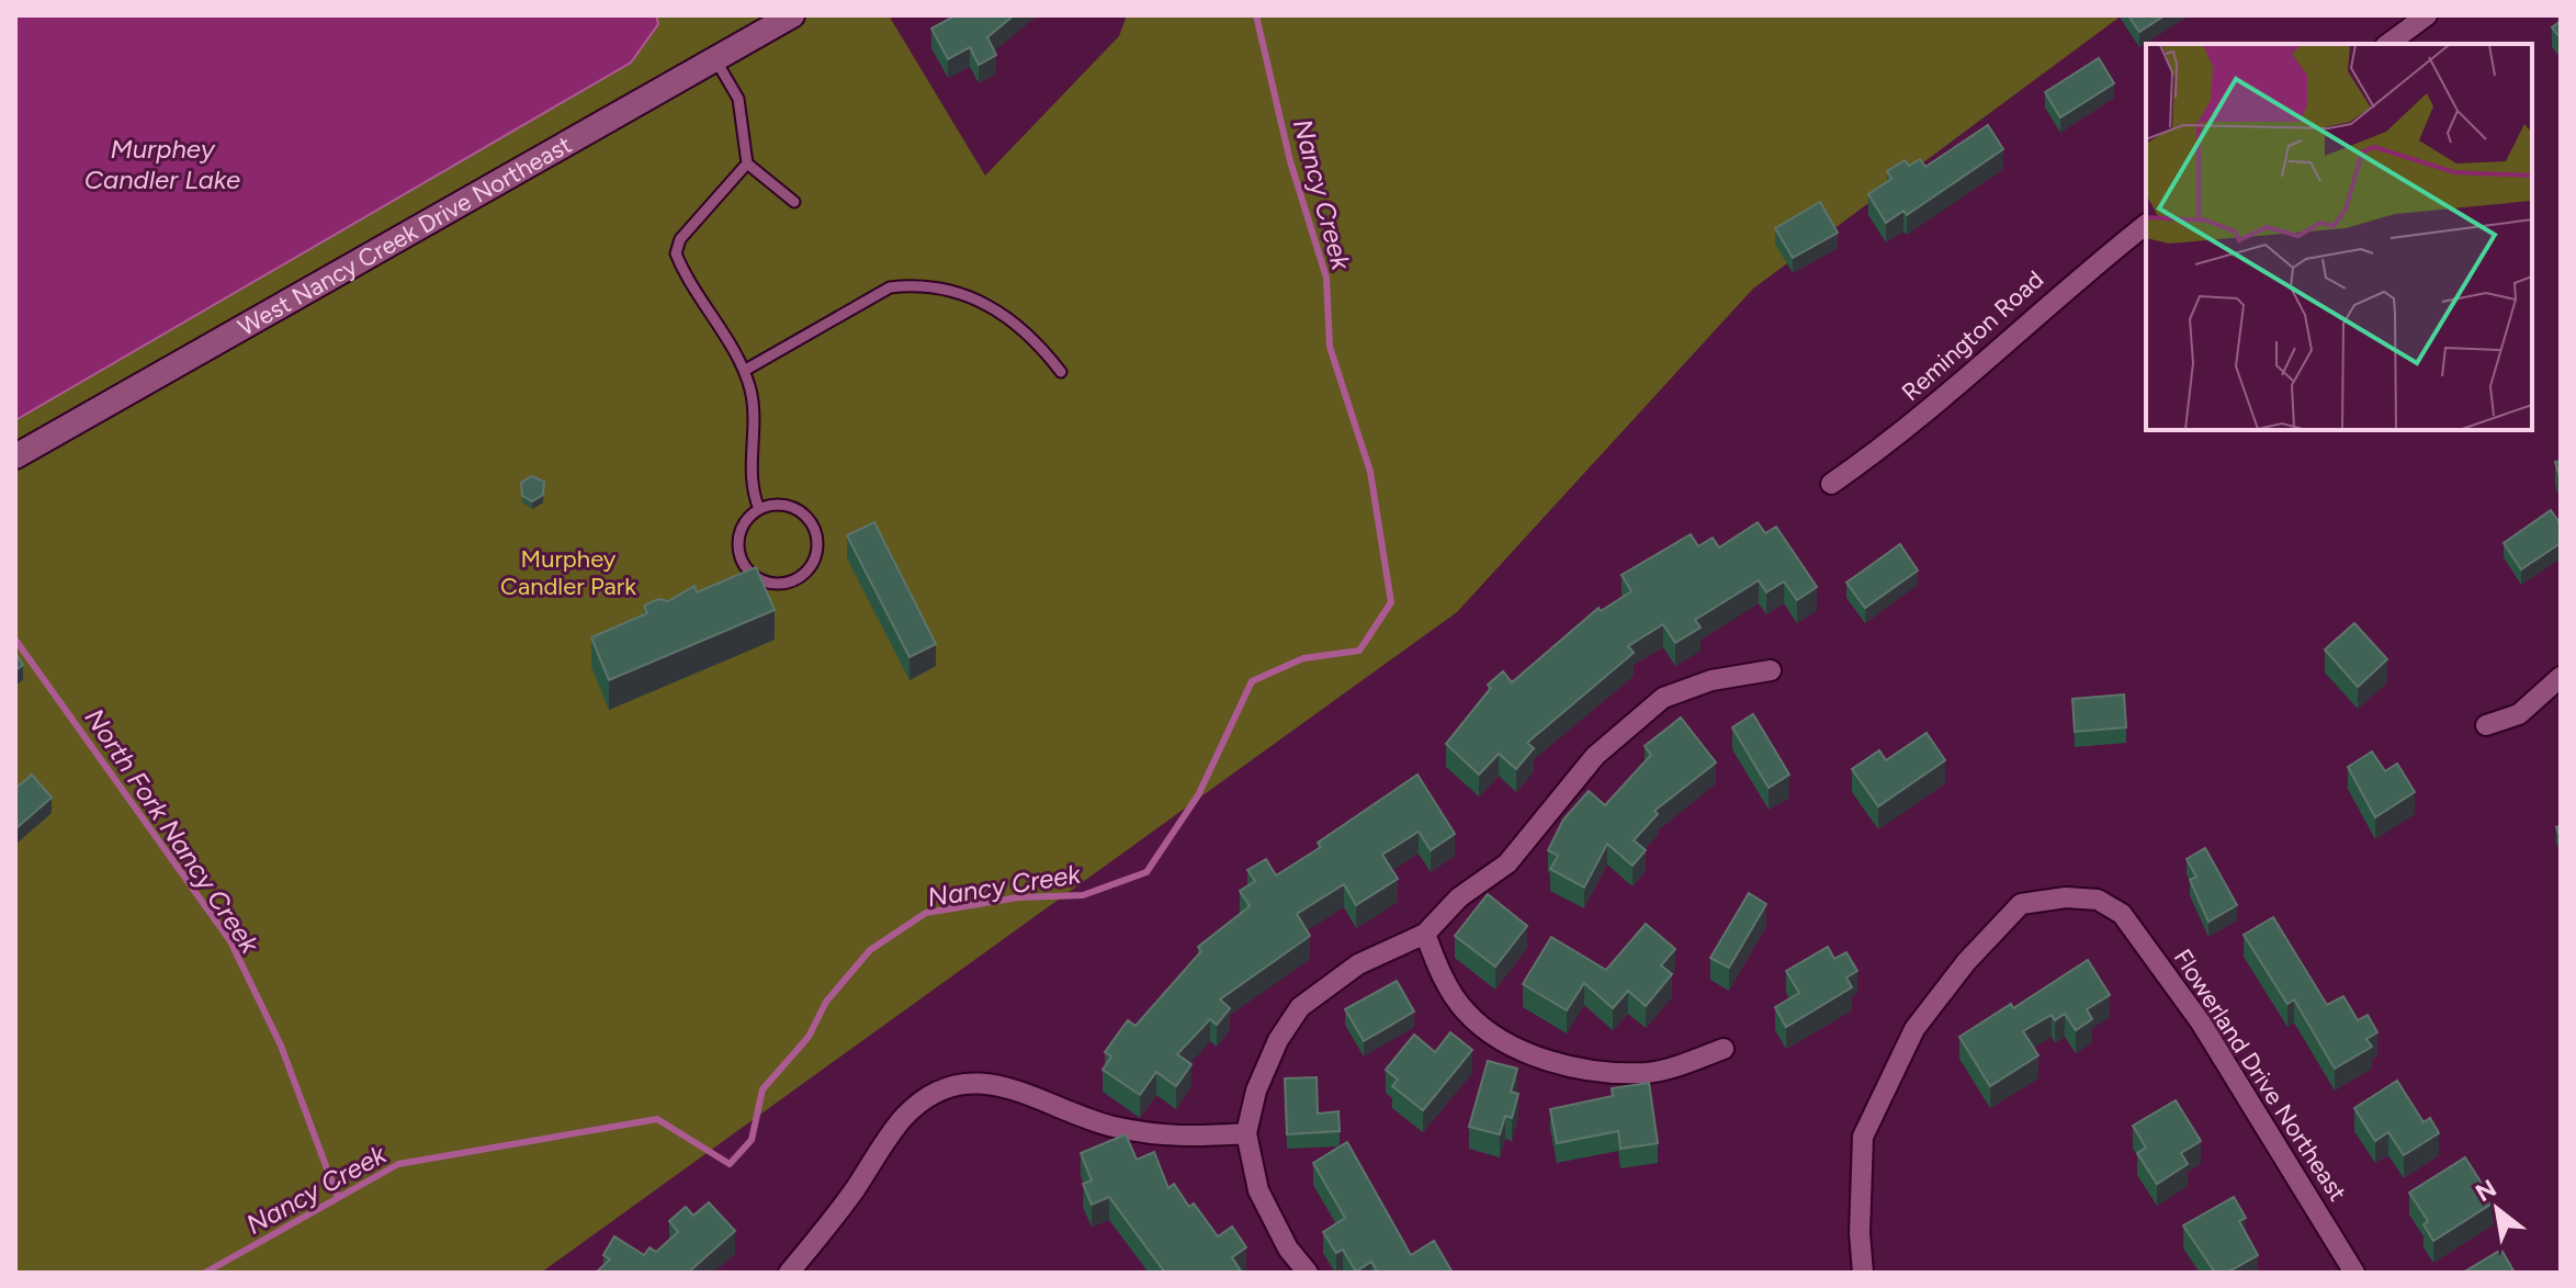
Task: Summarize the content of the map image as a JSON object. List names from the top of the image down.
{
  "streets": {
    "street": ["West Nancy Creek Drive Northeast", "Remington Road", "Flowerland Drive Northeast"]
  },
  "water": ["Murphey Candler Lake", "Nancy Creek", "North Fork Nancy Creek"],
  "parks": ["Murphey Candler Park"],
  "north": "top left"
}
